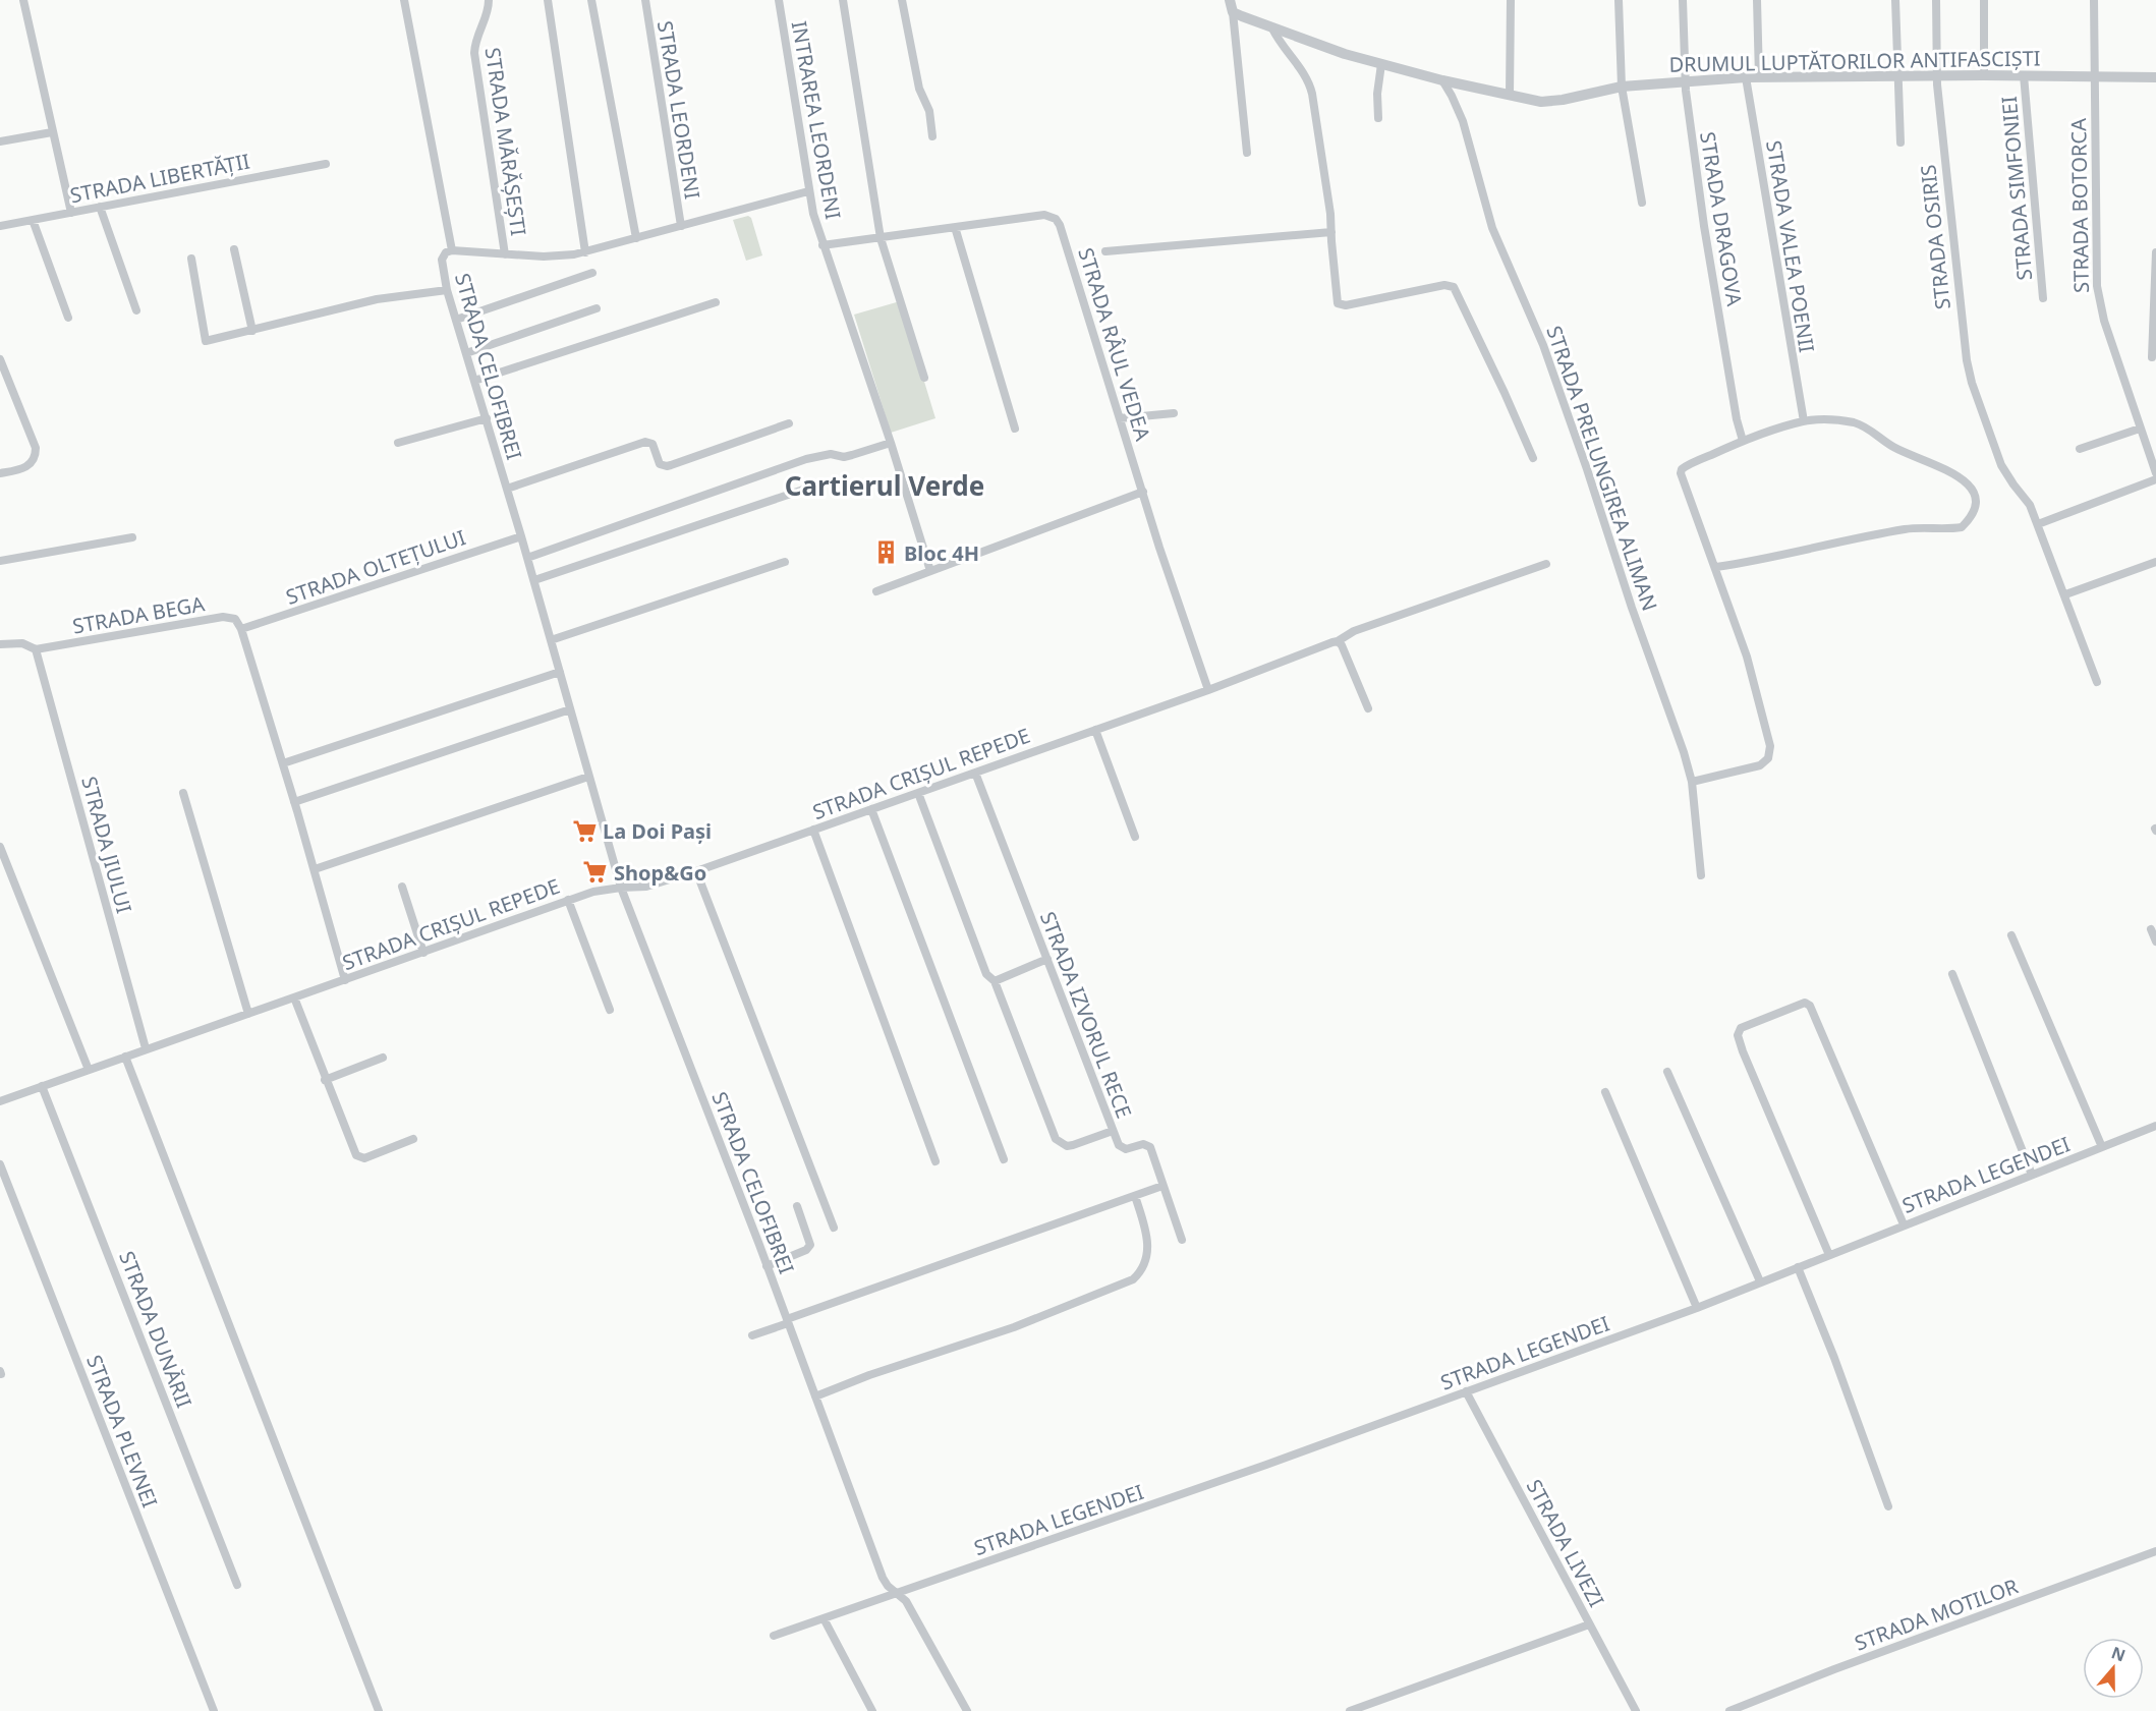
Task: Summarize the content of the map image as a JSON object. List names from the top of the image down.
{
  "streets": {
    "street": [
      "DRUMUL LUPTĂTORILOR ANTIFASCIȘTI",
      "STRADA LEORDENI",
      "INTRAREA LEORDENI",
      "STRADA MĂRĂȘEȘTI",
      "STRADA LIBERTĂȚII",
      "STRADA SIMFONIEI",
      "STRADA BOTORCA",
      "STRADA DRAGOVA",
      "STRADA OSIRIS",
      "STRADA VALEA POENII",
      "STRADA RÂUL VEDEA",
      "STRADA CELOFIBREI",
      "STRADA PRELUNGIREA ALIMAN",
      "STRADA OLTEȚULUI",
      "STRADA BEGA",
      "STRADA CRIȘUL REPEDE",
      "STRADA JIULUI",
      "STRADA IZVORUL RECE",
      "STRADA LEGENDEI",
      "STRADA DUNĂRII",
      "STRADA PLEVNEI",
      "STRADA LIVEZI",
      "STRADA MOTILOR"
    ]
  },
  "crossings": [
    ["DRUMUL LUPTĂTORILOR ANTIFASCIȘTI", "STRADA SIMFONIEI"],
    ["DRUMUL LUPTĂTORILOR ANTIFASCIȘTI", "STRADA BOTORCA"],
    ["DRUMUL LUPTĂTORILOR ANTIFASCIȘTI", "STRADA DRAGOVA"],
    ["DRUMUL LUPTĂTORILOR ANTIFASCIȘTI", "STRADA OSIRIS"],
    ["DRUMUL LUPTĂTORILOR ANTIFASCIȘTI", "STRADA VALEA POENII"],
    ["DRUMUL LUPTĂTORILOR ANTIFASCIȘTI", "STRADA PRELUNGIREA ALIMAN"],
    ["STRADA LEORDENI", "STRADA MĂRĂȘEȘTI"],
    ["INTRAREA LEORDENI", "STRADA MĂRĂȘEȘTI"],
    ["STRADA MĂRĂȘEȘTI", "STRADA CELOFIBREI"],
    ["STRADA RÂUL VEDEA", "STRADA CRIȘUL REPEDE"],
    ["STRADA CELOFIBREI", "STRADA OLTEȚULUI"],
    ["STRADA CELOFIBREI", "STRADA CRIȘUL REPEDE"],
    ["STRADA CELOFIBREI", "STRADA LEGENDEI"],
    ["STRADA OLTEȚULUI", "STRADA BEGA"],
    ["STRADA BEGA", "STRADA JIULUI"],
    ["STRADA CRIȘUL REPEDE", "STRADA JIULUI"],
    ["STRADA CRIȘUL REPEDE", "STRADA IZVORUL RECE"],
    ["STRADA CRIȘUL REPEDE", "STRADA DUNĂRII"],
    ["STRADA LEGENDEI", "STRADA LIVEZI"]
  ],
  "districts": ["Cartierul Verde"],
  "places": {
    "building": ["Bloc 4H"],
    "supermarket": ["La Doi Pași", "Shop&Go"]
  },
  "north": "top"
}
